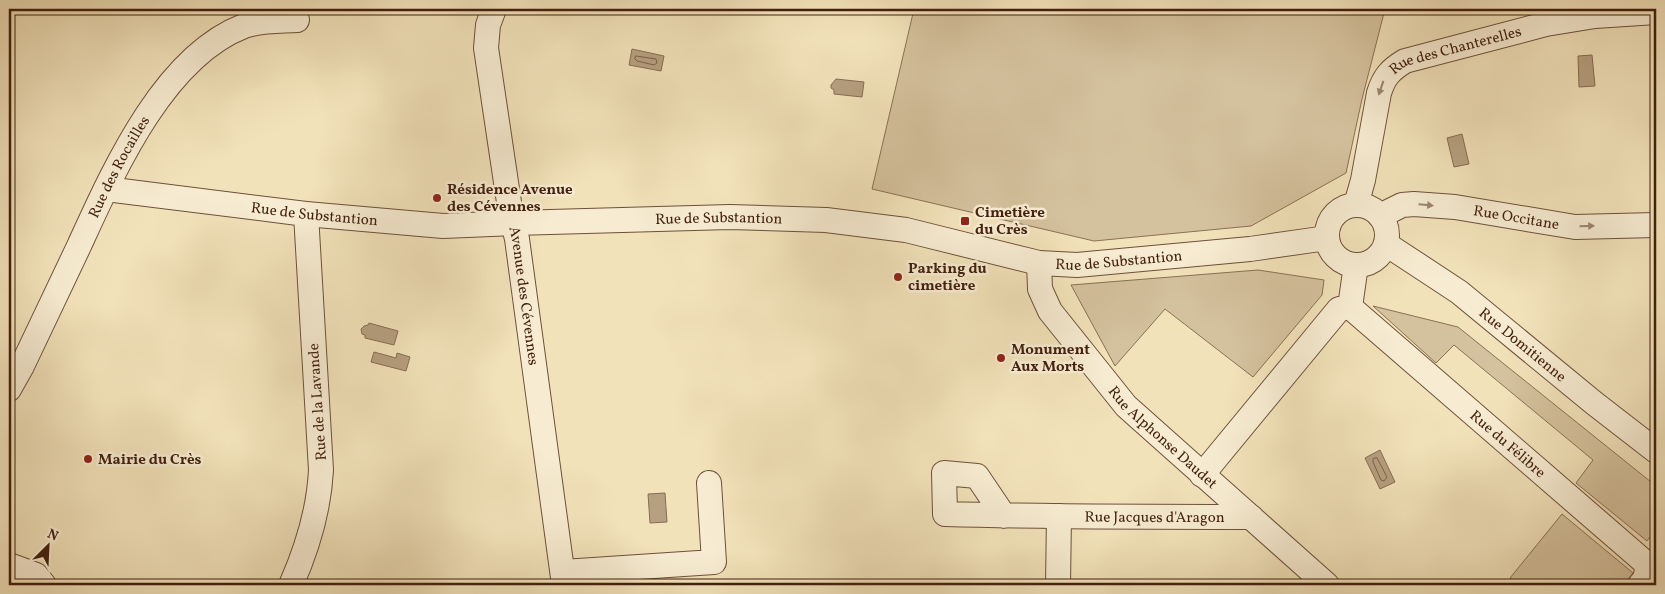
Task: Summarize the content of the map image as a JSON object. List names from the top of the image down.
{
  "streets": {
    "street": [
      "Rue des Chanterelles",
      "Rue des Rocailles",
      "Rue de Substantion",
      "Rue Occitane",
      "Avenue des Cévennes",
      "Rue Domitienne",
      "Rue de la Lavande",
      "Rue Alphonse Daudet",
      "Rue du Félibre",
      "Rue Jacques d'Aragon"
    ]
  },
  "crossings": [
    ["Rue des Chanterelles", "Rue de Substantion"],
    ["Rue des Chanterelles", "Rue Occitane"],
    ["Rue des Chanterelles", "Rue Domitienne"],
    ["Rue des Rocailles", "Rue de Substantion"],
    ["Rue de Substantion", "Rue Occitane"],
    ["Rue de Substantion", "Avenue des Cévennes"],
    ["Rue de Substantion", "Rue Domitienne"],
    ["Rue de Substantion", "Rue de la Lavande"],
    ["Rue de Substantion", "Rue Alphonse Daudet"],
    ["Rue Occitane", "Rue Domitienne"],
    ["Rue Alphonse Daudet", "Rue Jacques d'Aragon"]
  ],
  "one_way": ["Rue des Chanterelles", "Rue Occitane"],
  "places": {
    "other": [
      "Résidence Avenue des Cévennes",
      "Parking du cimetière",
      "Monument Aux Morts",
      "Mairie du Crès"
    ],
    "transit": ["Cimetière du Crès"]
  },
  "north": "top right"
}
